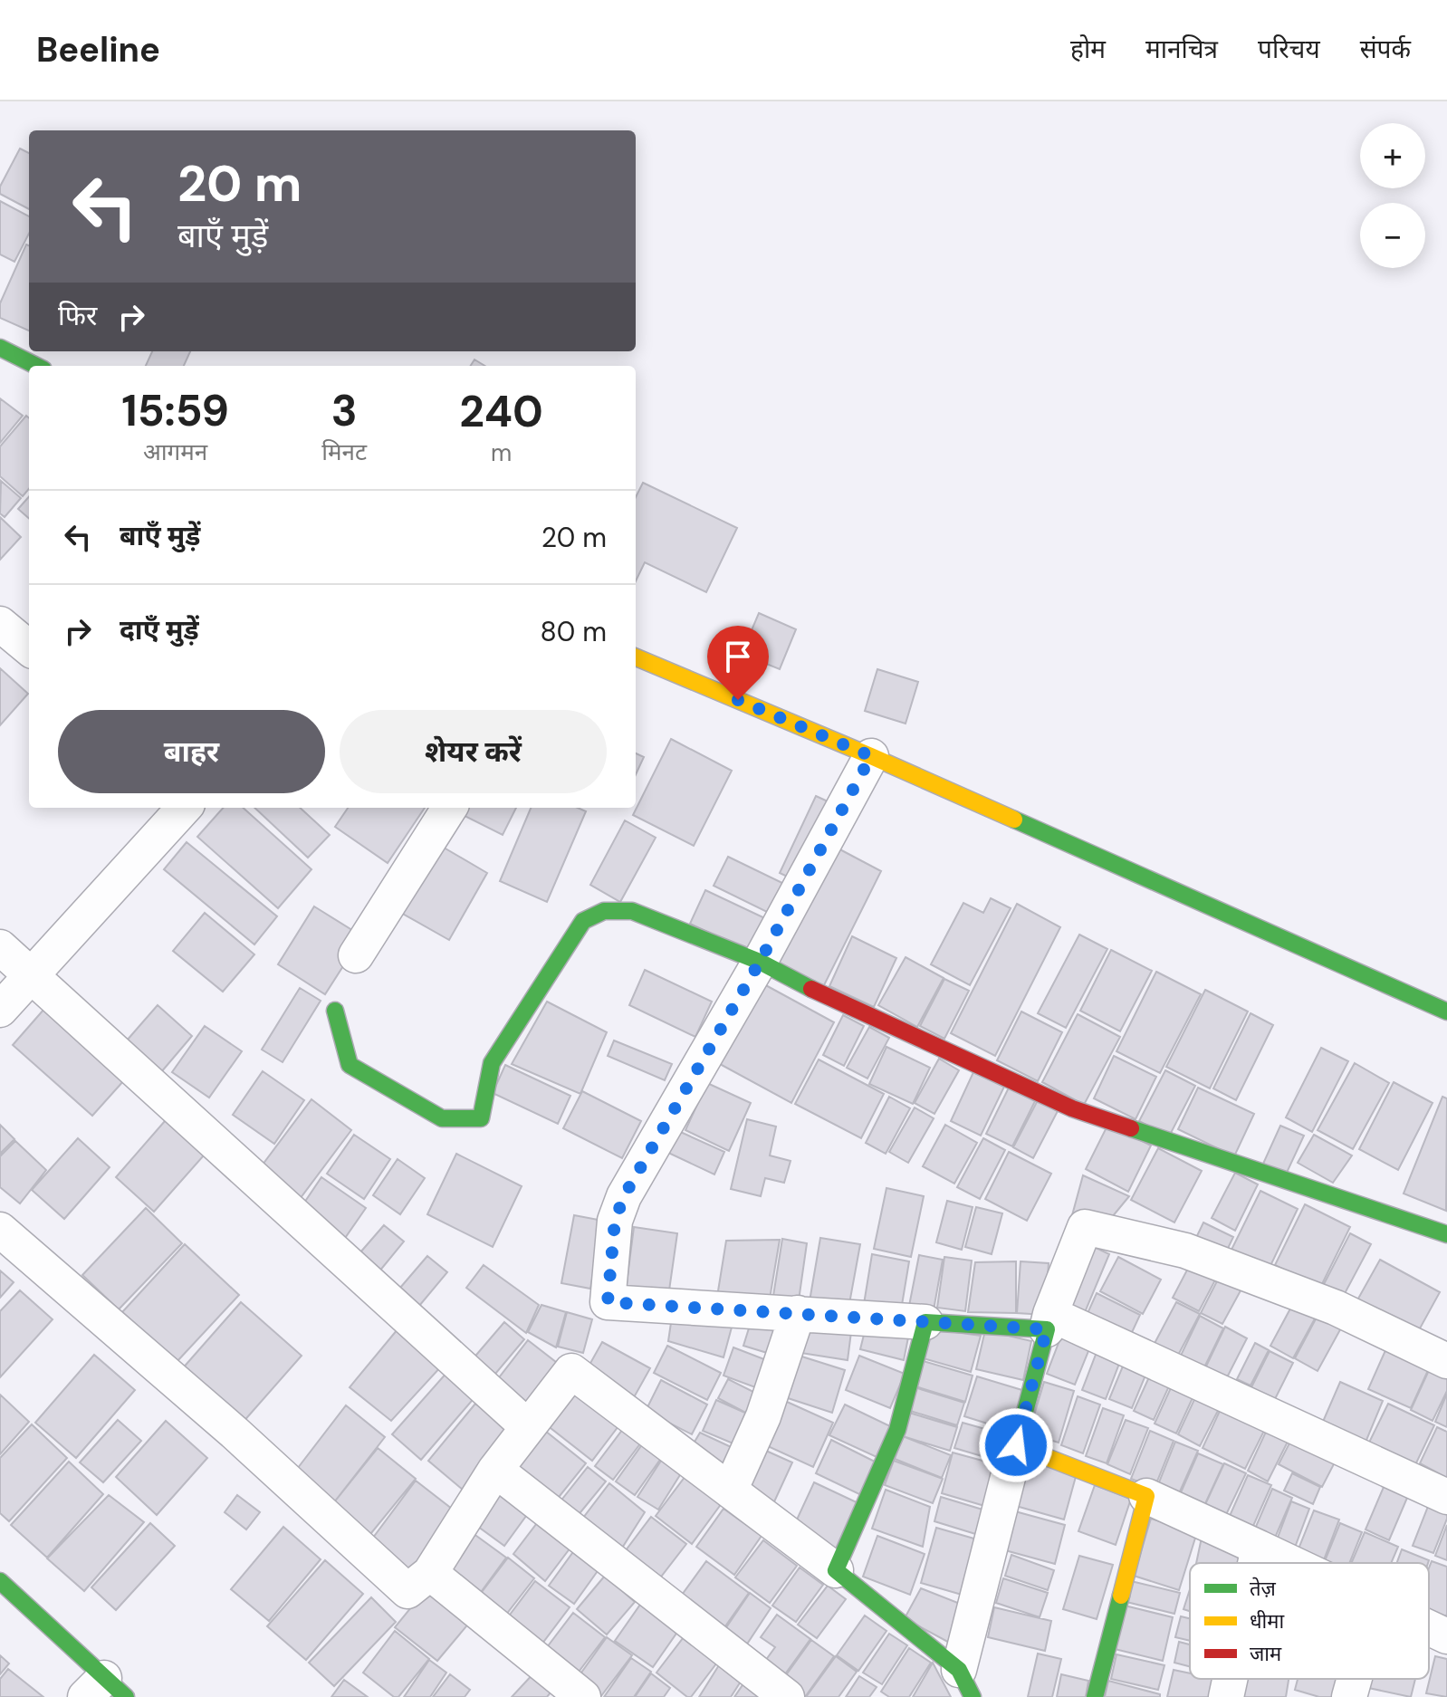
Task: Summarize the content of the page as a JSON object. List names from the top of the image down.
{
  "legend": ["तेज़", "धीमा", "जाम"],
  "page": {
    "header": "Beeline",
    "nav": [
      "होम",
      "मानचित्र",
      "परिचय",
      "संपर्क"
    ],
    "map_buttons": ["+", "−"],
    "turn": ["20 m", "बाएँ मुड़ें"],
    "then": "फिर",
    "eta": [
      "15:59",
      "आगमन",
      "3",
      "मिनट",
      "240",
      "m"
    ],
    "list": [
      {
        "name": "बाएँ मुड़ें",
        "value": "20 m"
      },
      {
        "name": "दाएँ मुड़ें",
        "value": "80 m"
      }
    ],
    "buttons": ["बाहर", "शेयर करें"]
  }
}
